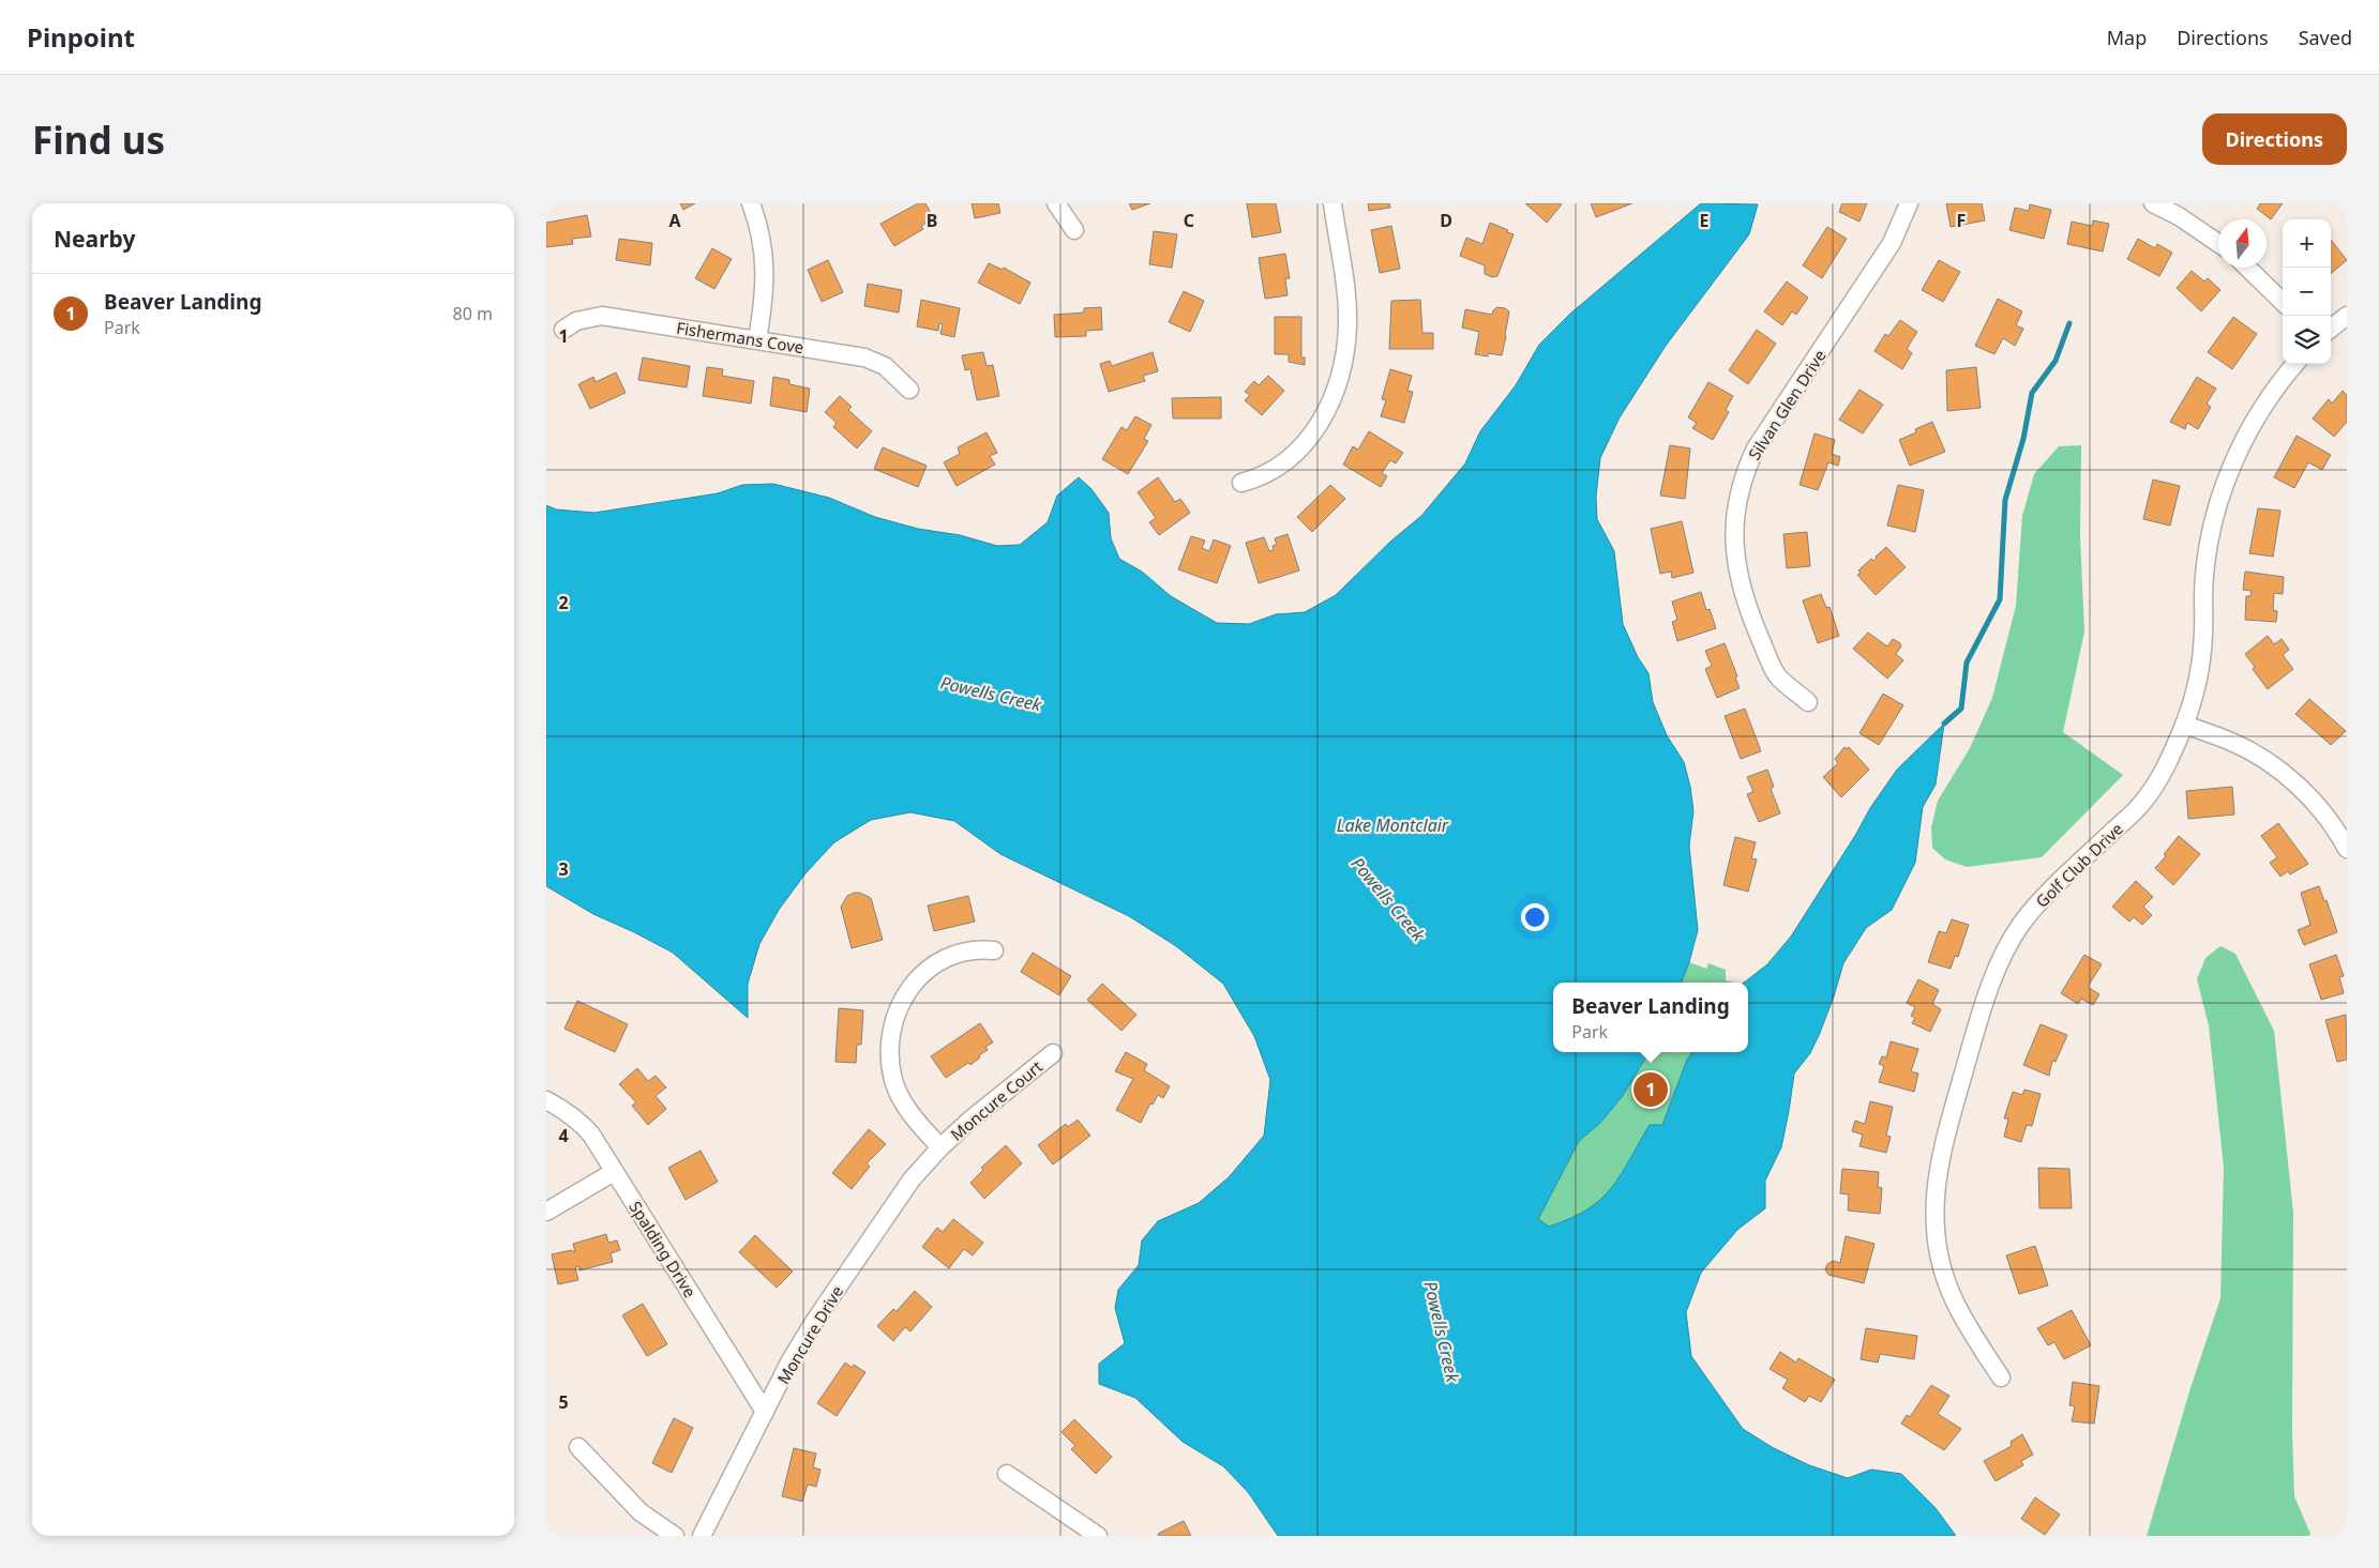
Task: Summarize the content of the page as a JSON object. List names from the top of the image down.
{
  "streets": {
    "street": [
      "Fishermans Cove",
      "Silvan Glen Drive",
      "Golf Club Drive",
      "Moncure Court",
      "Spalding Drive",
      "Moncure Drive"
    ]
  },
  "crossings": [
    ["Moncure Court", "Moncure Drive"],
    ["Spalding Drive", "Moncure Drive"]
  ],
  "water": ["Powells Creek", "Lake Montclair"],
  "north": "top",
  "page": {
    "header": "Pinpoint",
    "nav": ["Map", "Directions", "Saved"],
    "buttons": "Directions",
    "title": "Find us",
    "heading": "Nearby",
    "map_buttons": ["+", "−"],
    "list": [
      {
        "mark": "1",
        "name": "Beaver Landing",
        "note": "Park",
        "value": "80 m"
      }
    ],
    "popup": ["Beaver Landing", "Park"],
    "pins": "1"
  },
  "grid": {
    "columns": [
      "A",
      "B",
      "C",
      "D",
      "E",
      "F"
    ],
    "rows": [
      "1",
      "2",
      "3",
      "4",
      "5"
    ]
  }
}
